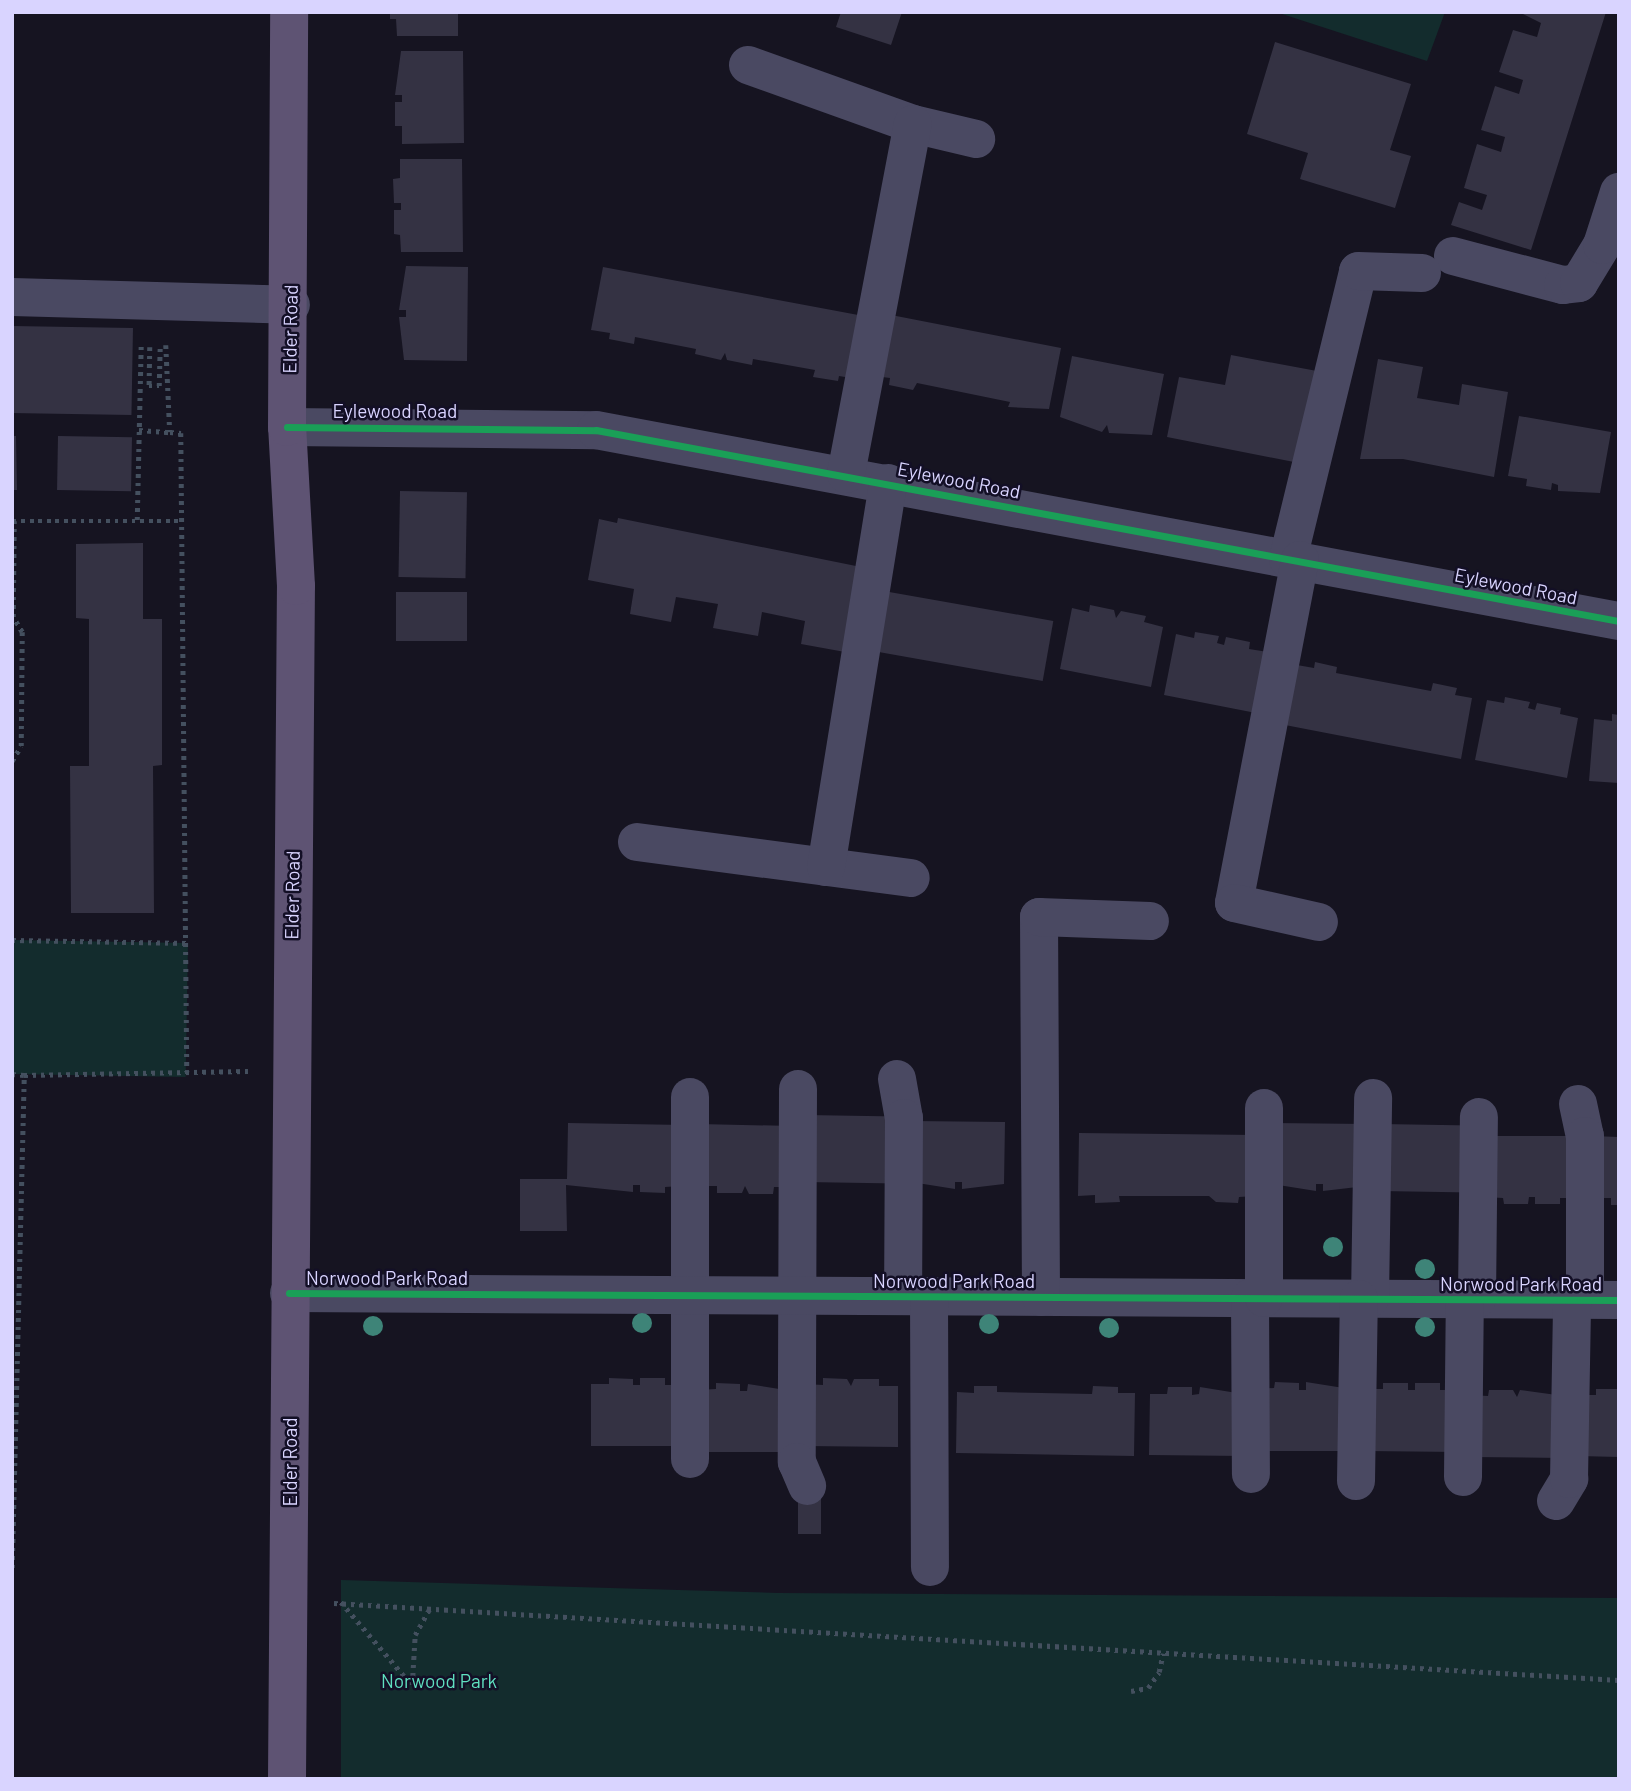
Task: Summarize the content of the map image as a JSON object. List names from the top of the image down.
{
  "streets": {
    "main road": ["Elder Road"],
    "street": ["Eylewood Road", "Norwood Park Road"]
  },
  "crossings": [
    ["Elder Road", "Eylewood Road"],
    ["Elder Road", "Norwood Park Road"]
  ],
  "parks": ["Norwood Park"]
}
